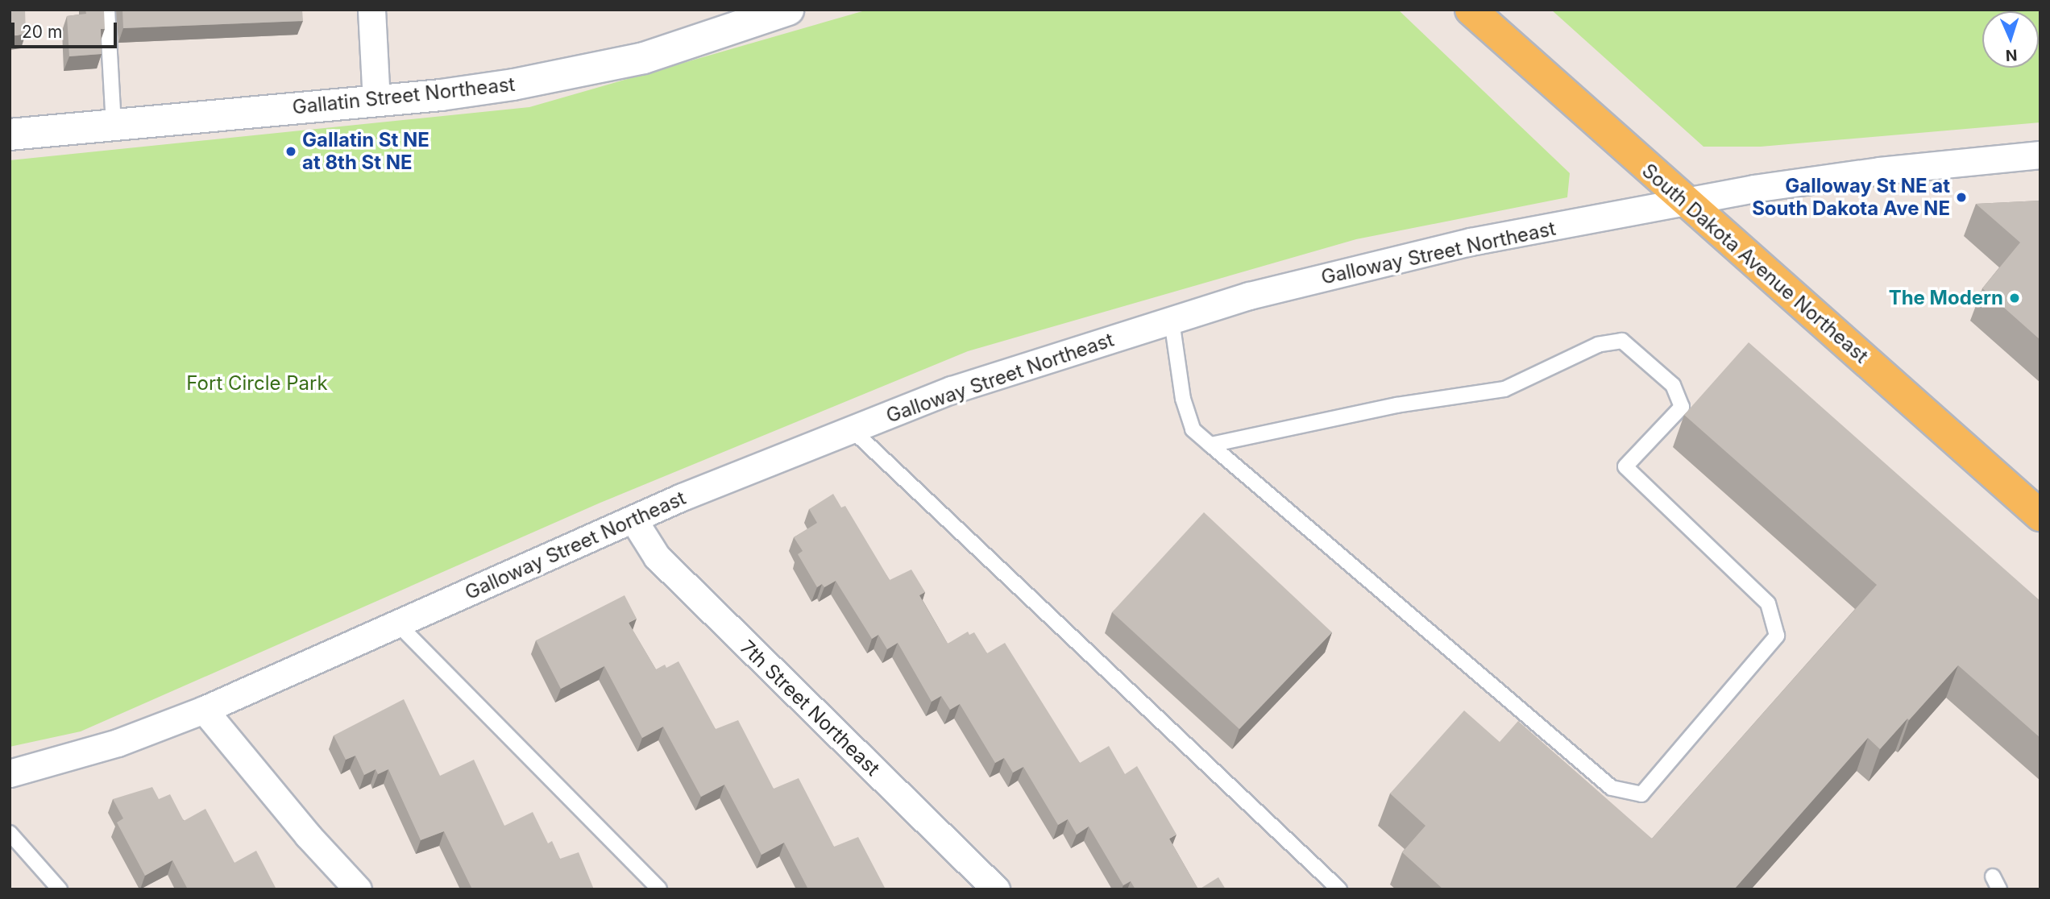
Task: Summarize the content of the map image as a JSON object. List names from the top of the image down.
{
  "streets": {
    "main road": ["South Dakota Avenue Northeast"],
    "street": ["Gallatin Street Northeast", "Galloway Street Northeast", "7th Street Northeast"]
  },
  "crossings": [
    ["Galloway Street Northeast", "South Dakota Avenue Northeast"],
    ["Galloway Street Northeast", "7th Street Northeast"]
  ],
  "parks": ["Fort Circle Park"],
  "places": ["Gallatin St NE at 8th St NE", "Galloway St NE at South Dakota Ave NE", "The Modern"],
  "scale_bar": "20 m",
  "north": "bottom"
}
